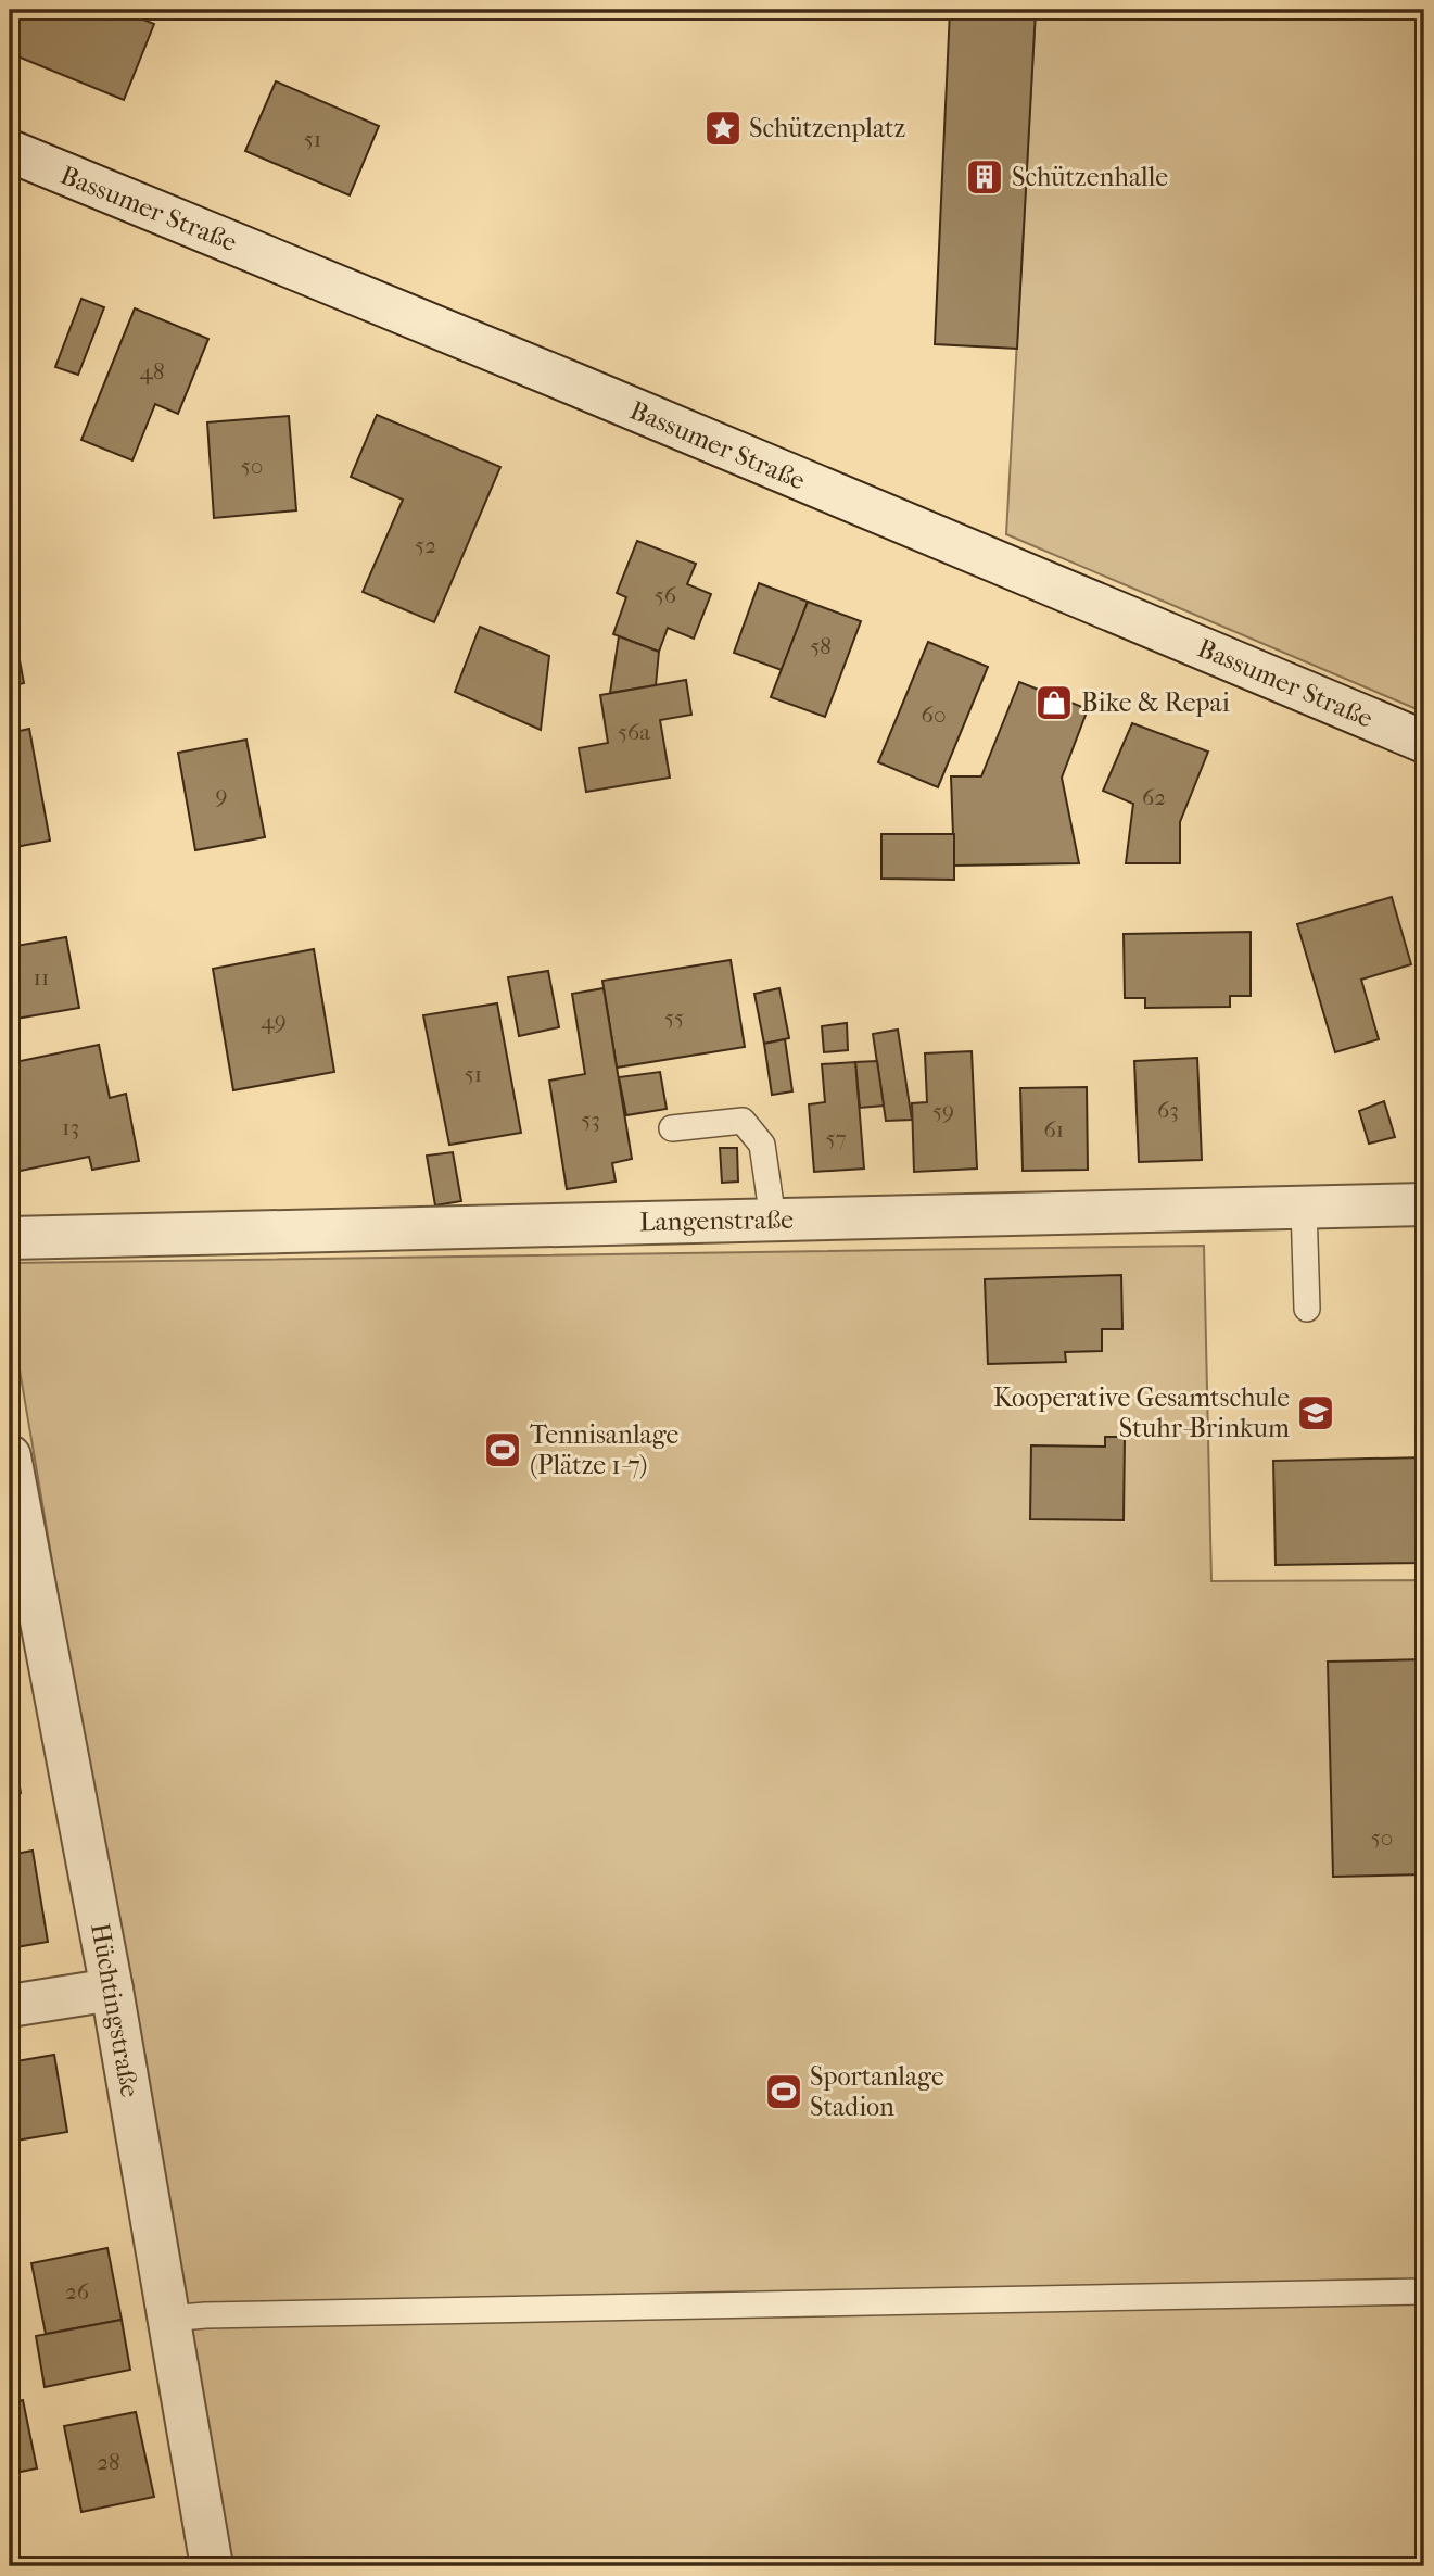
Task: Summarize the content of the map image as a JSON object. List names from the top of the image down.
{
  "streets": {
    "street": ["Bassumer Straße", "Langenstraße", "Hüchtingstraße"]
  },
  "places": {
    "place": ["Schützenplatz"],
    "building": ["Schützenhalle"],
    "shop": ["Bike & Repai"],
    "school or university": ["Kooperative Gesamtschule Stuhr-Brinkum"],
    "sports": ["Tennisanlage (Plätze 1-7)", "Sportanlage Stadion"]
  },
  "house_numbers": [
    "51",
    "48",
    "50",
    "52",
    "56",
    "58",
    "60",
    "56a",
    "9",
    "62",
    "11",
    "55",
    "49",
    "51",
    "63",
    "59",
    "53",
    "13",
    "61",
    "57",
    "50",
    "26",
    "28"
  ]
}
